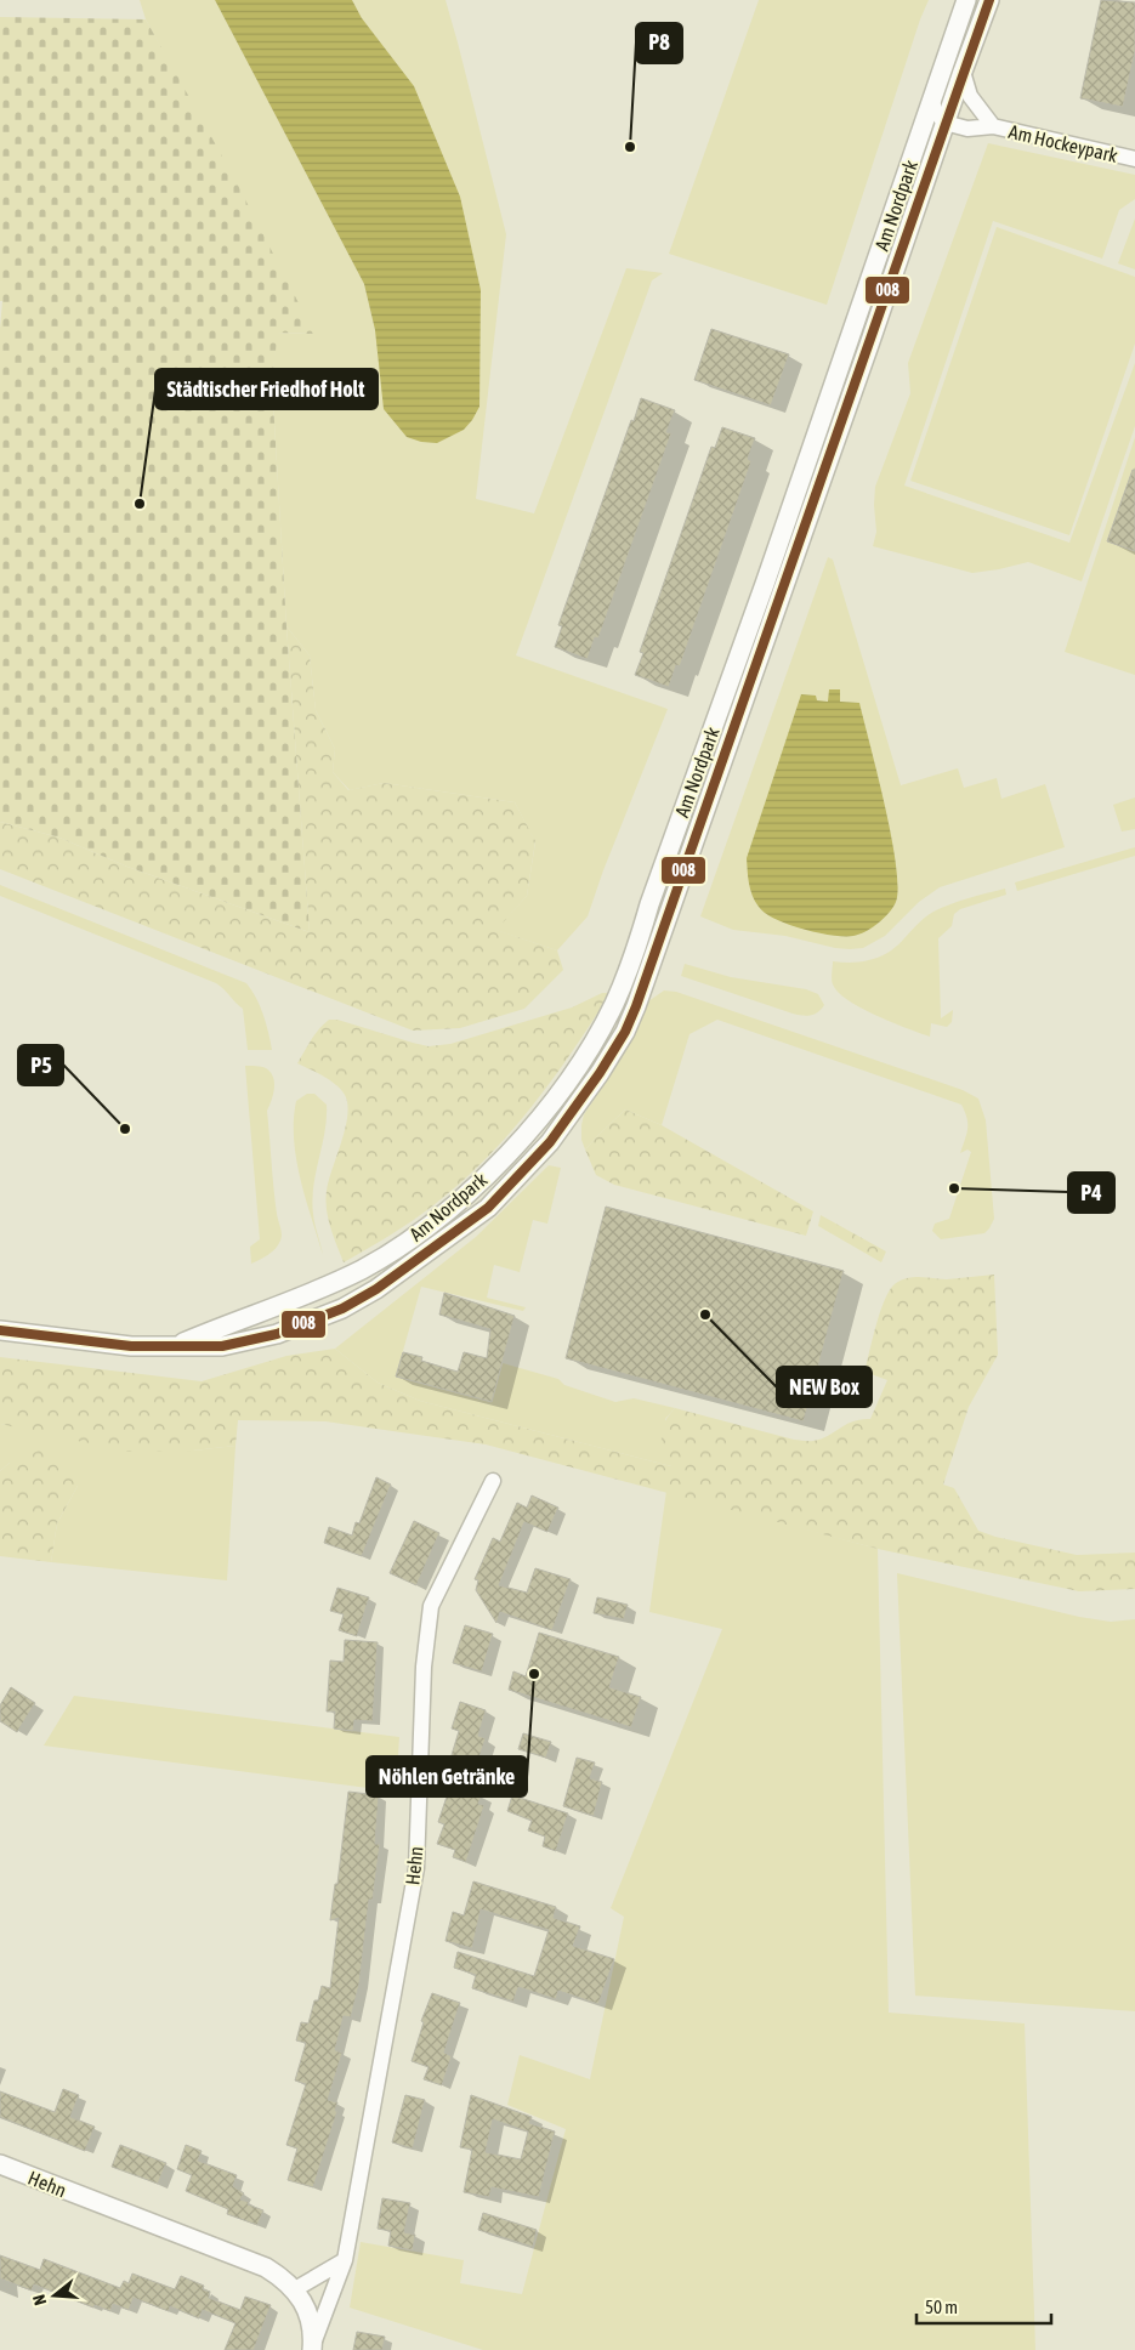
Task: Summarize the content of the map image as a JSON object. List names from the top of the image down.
{
  "streets": {
    "street": ["Am Hockeypark", "Am Nordpark", "Hehn"]
  },
  "crossings": [
    ["Am Hockeypark", "Am Nordpark"]
  ],
  "places": [
    "P8",
    "Städtischer Friedhof Holt",
    "P5",
    "P4",
    "NEW Box",
    "Nöhlen Getränke"
  ],
  "lines": ["transit line 008"],
  "scale_bar": "50 m",
  "north": "left"
}
